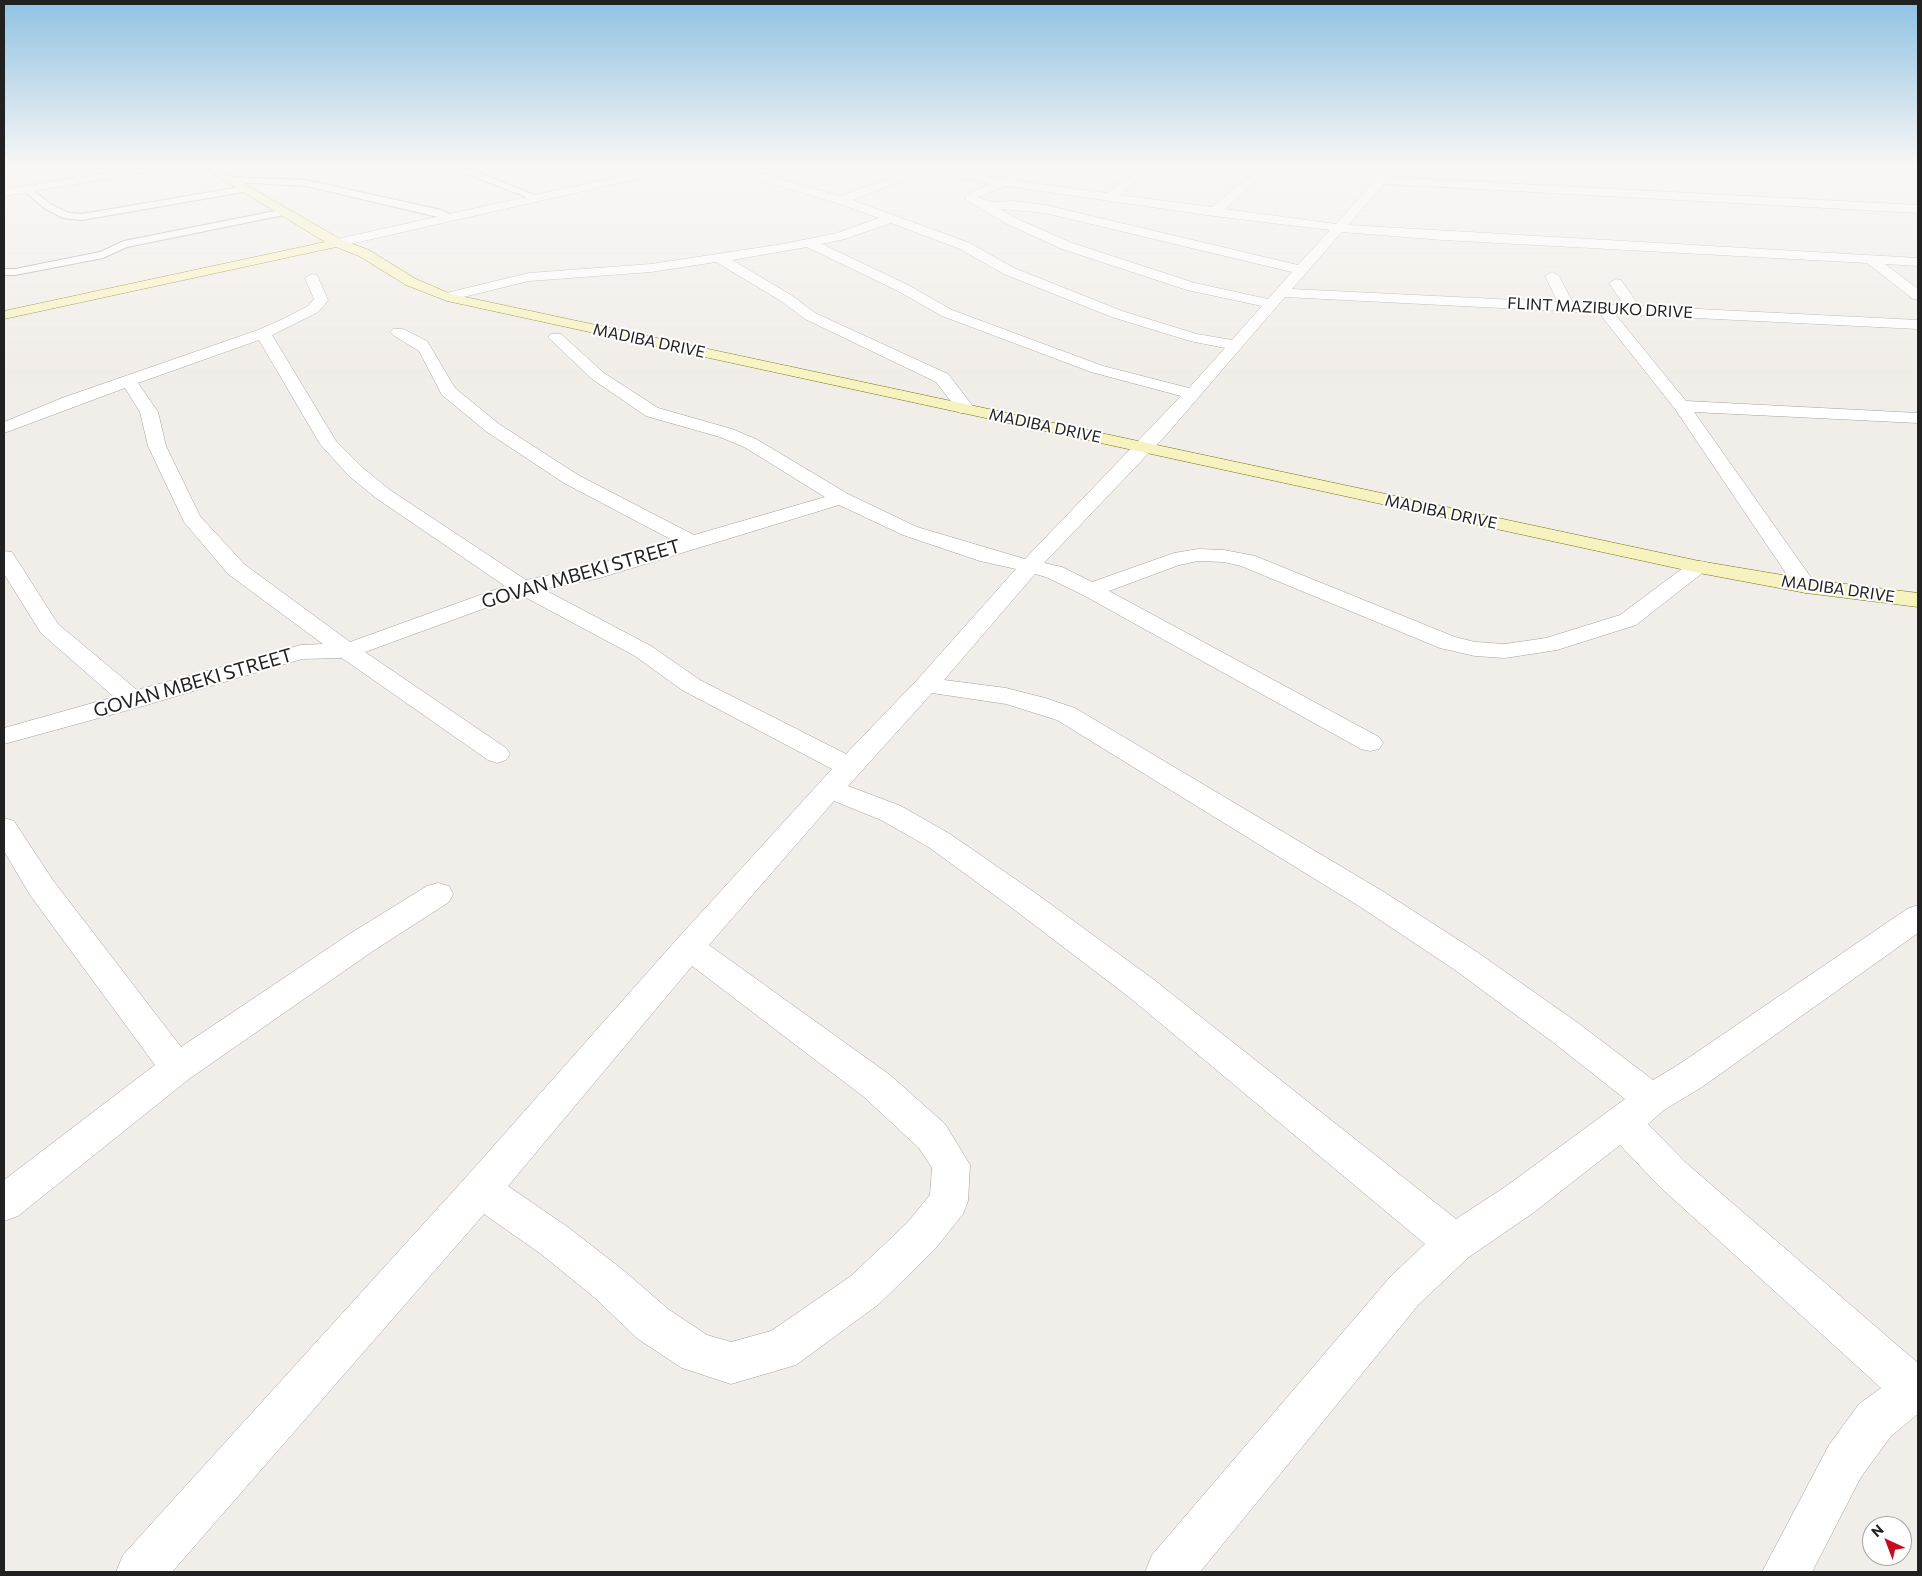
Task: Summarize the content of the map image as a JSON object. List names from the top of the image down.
{
  "streets": {
    "street": ["FLINT MAZIBUKO DRIVE", "MADIBA DRIVE", "GOVAN MBEKI STREET"]
  },
  "north": "top left"
}
